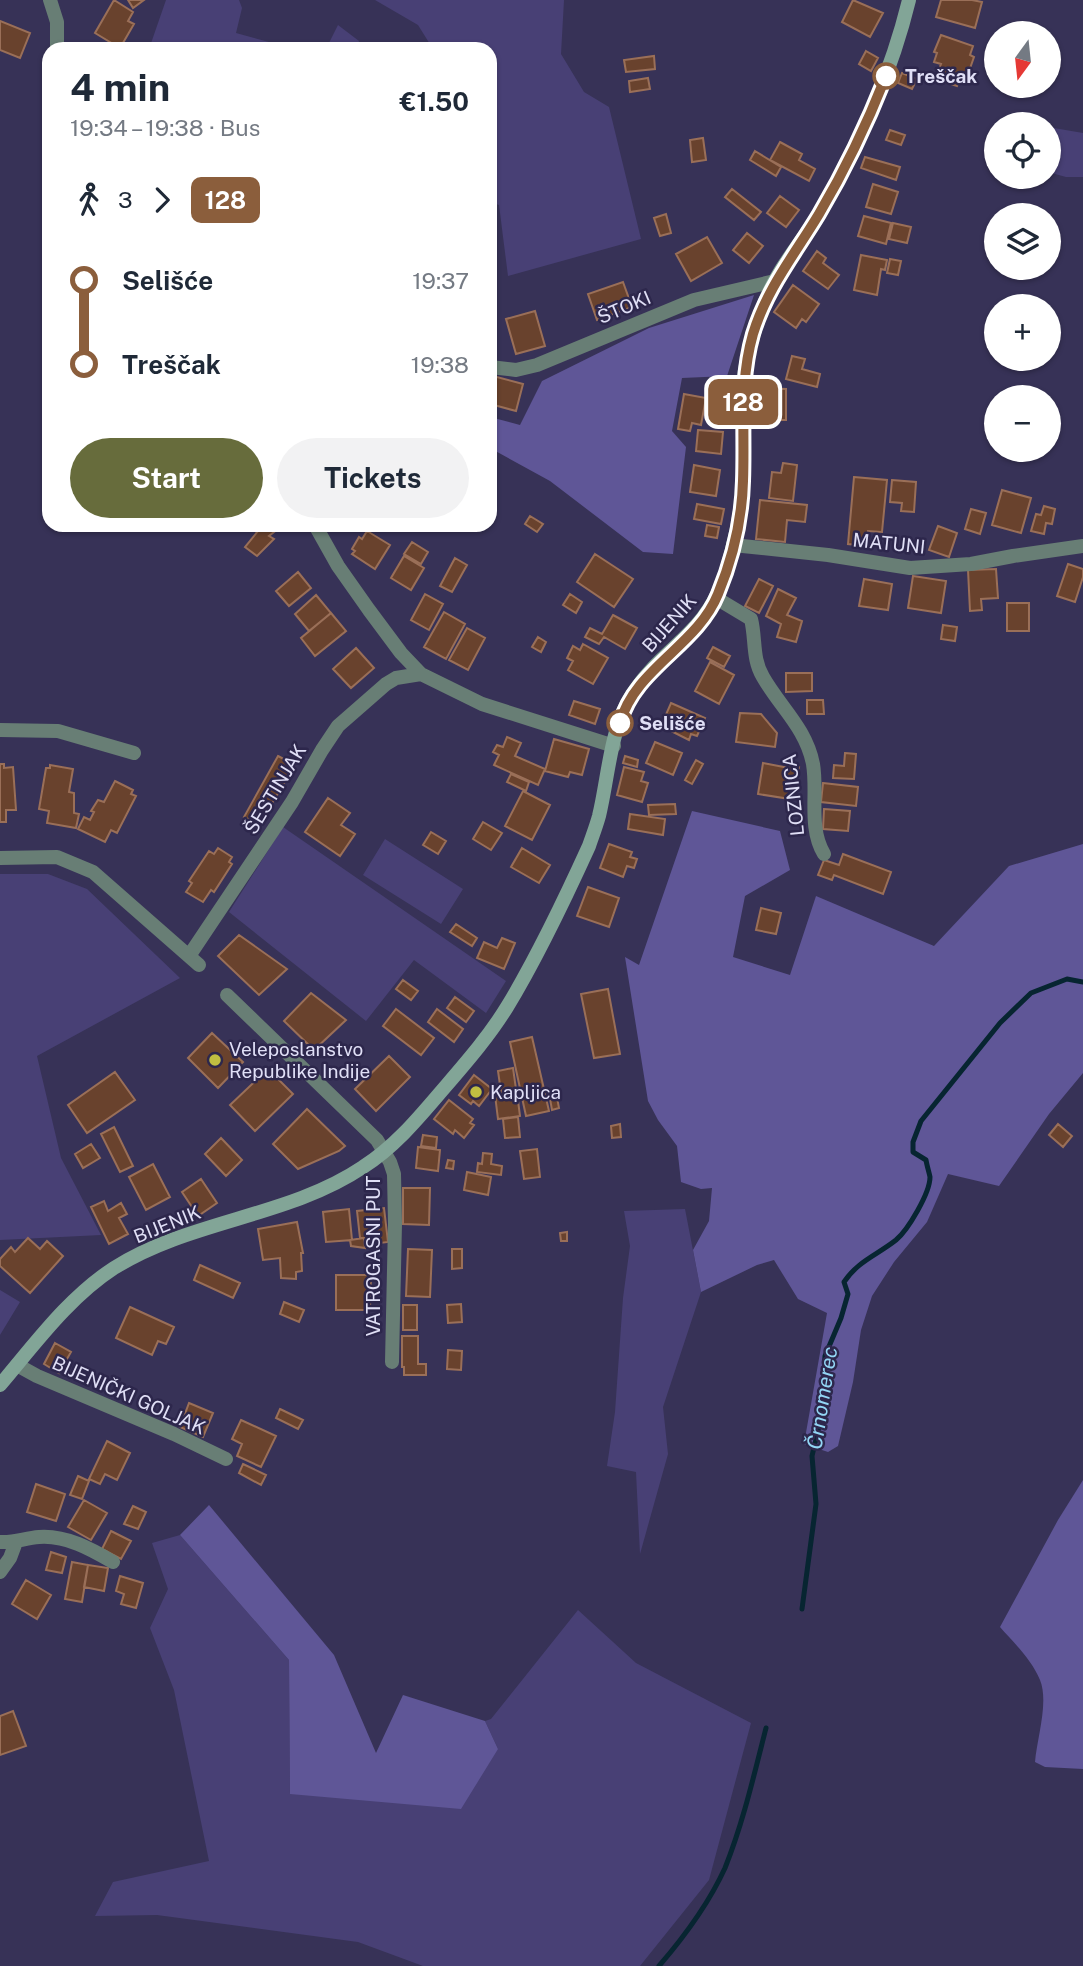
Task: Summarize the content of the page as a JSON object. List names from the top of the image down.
{
  "streets": {
    "main road": ["BIJENIK"],
    "street": [
      "ŠTOKI",
      "MATUNI",
      "ŠESTINJAK",
      "LOZNICA",
      "VATROGASNI PUT",
      "BIJENIČKI GOLJAK"
    ]
  },
  "crossings": [
    ["ŠTOKI", "BIJENIK"],
    ["MATUNI", "BIJENIK"],
    ["BIJENIK", "LOZNICA"],
    ["BIJENIK", "VATROGASNI PUT"],
    ["BIJENIK", "BIJENIČKI GOLJAK"]
  ],
  "water": ["Črnomerec"],
  "places": [
    "Treščak",
    "Selišće",
    "Veleposlanstvo Republike Indije",
    "Kapljica"
  ],
  "lines": ["bus line 128"],
  "north": "bottom",
  "page": {
    "on_map": "128",
    "map_buttons": ["+", "−"],
    "heading": ["4 min", "19:34 – 19:38 · Bus", "€1.50"],
    "legs": ["3", "128"],
    "list": [
      {
        "name": "Selišće",
        "value": "19:37"
      },
      {
        "name": "Treščak",
        "value": "19:38"
      }
    ],
    "buttons": ["Start", "Tickets"]
  }
}
